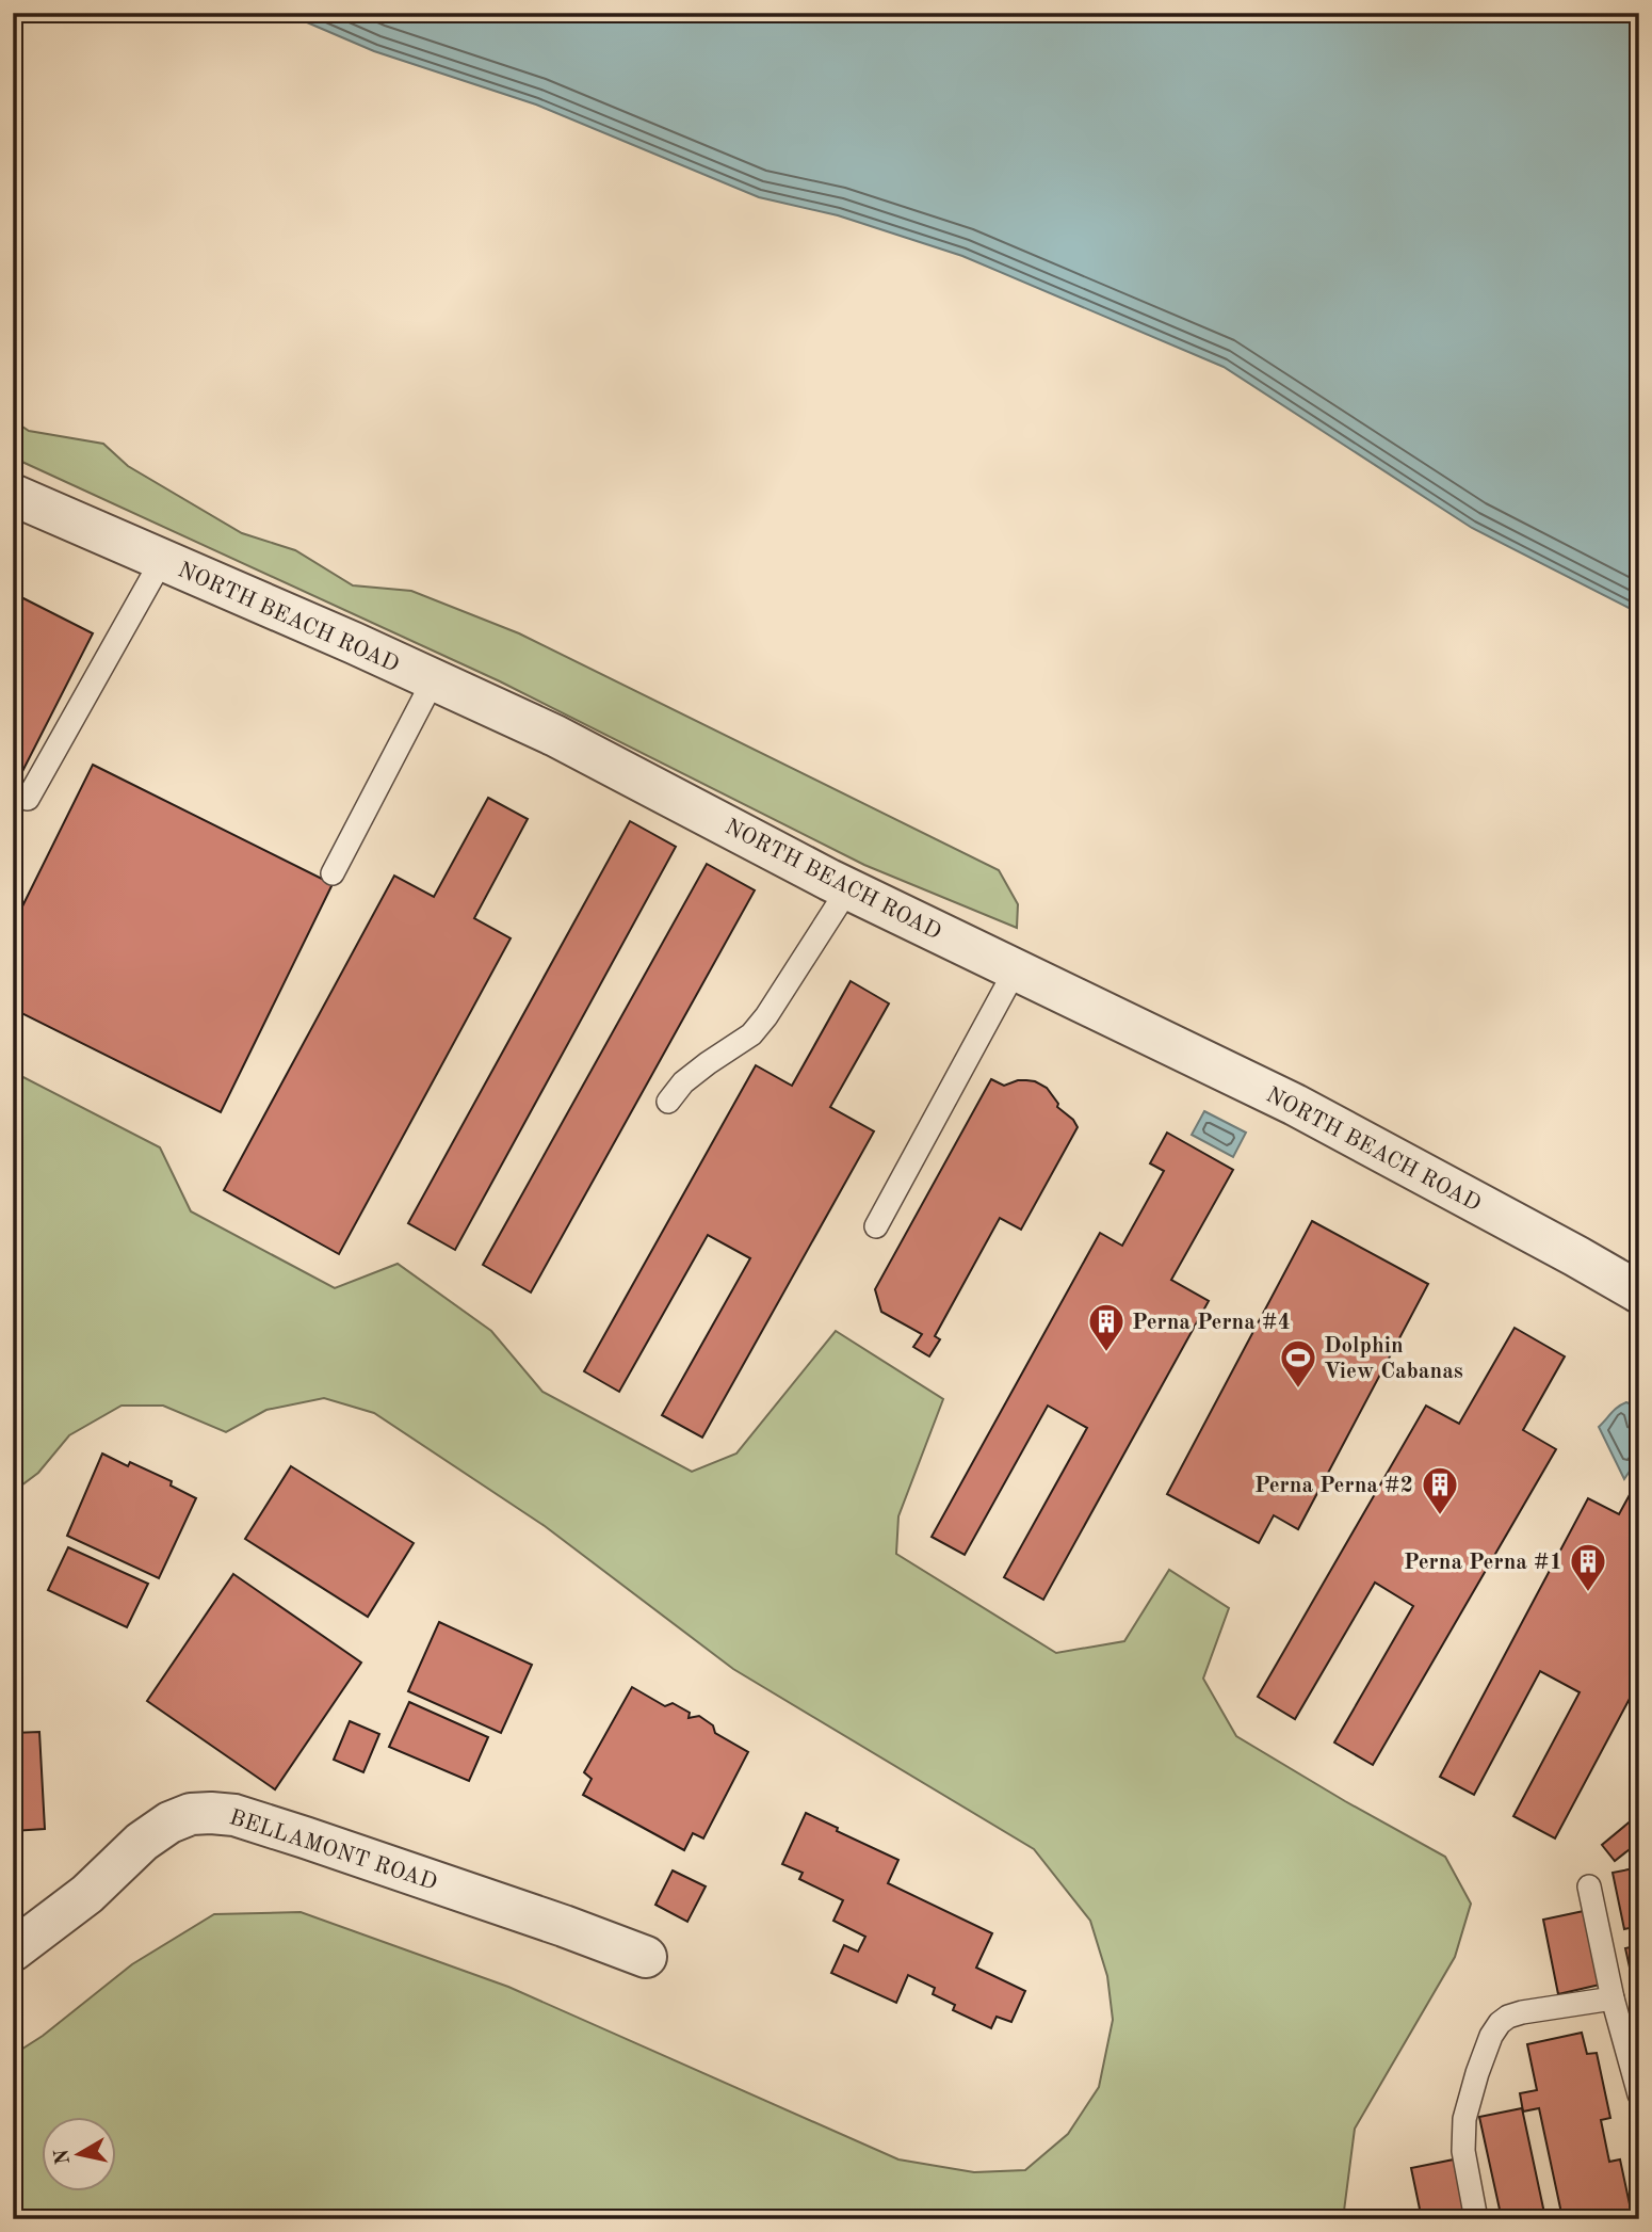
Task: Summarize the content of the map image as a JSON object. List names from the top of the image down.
{
  "streets": {
    "street": ["NORTH BEACH ROAD", "BELLAMONT ROAD"]
  },
  "places": {
    "building": ["Perna Perna #4", "Perna Perna #2", "Perna Perna #1"],
    "sports": ["Dolphin View Cabanas"]
  },
  "north": "left"
}
